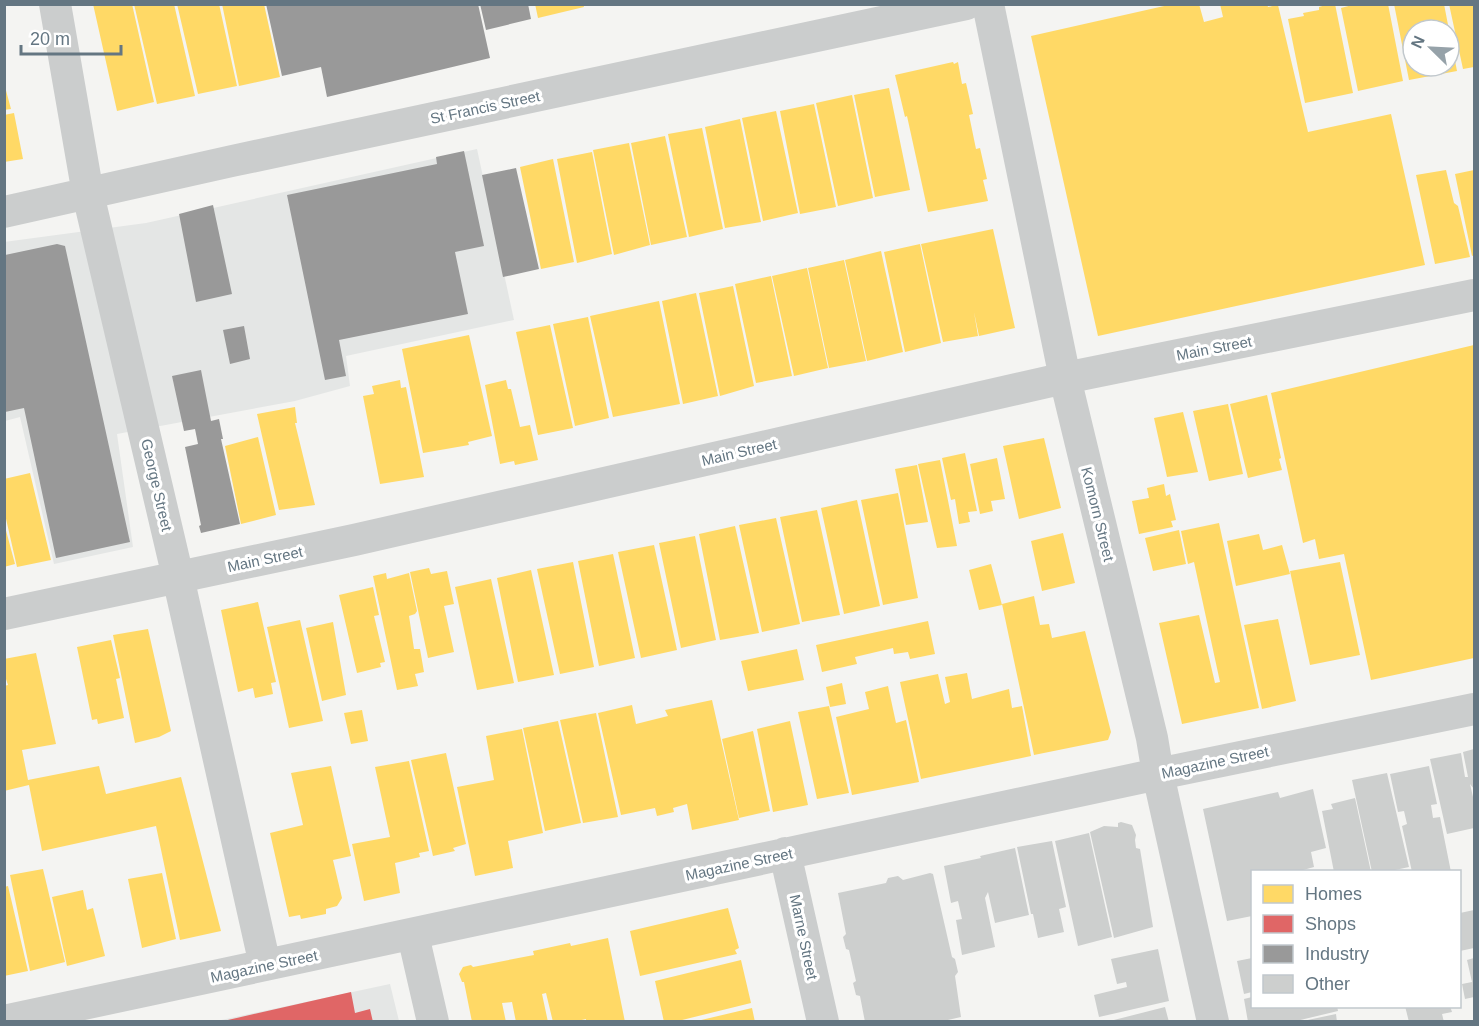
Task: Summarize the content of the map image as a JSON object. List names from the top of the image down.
{
  "streets": {
    "street": [
      "St Francis Street",
      "Main Street",
      "George Street",
      "Komorn Street",
      "Magazine Street",
      "Marne Street"
    ]
  },
  "crossings": [
    ["St Francis Street", "George Street"],
    ["Main Street", "George Street"],
    ["Main Street", "Komorn Street"],
    ["George Street", "Magazine Street"],
    ["Komorn Street", "Magazine Street"],
    ["Magazine Street", "Marne Street"]
  ],
  "legend": [
    "Homes",
    "Shops",
    "Industry",
    "Other"
  ],
  "scale_bar": "20 m",
  "north": "top left"
}
